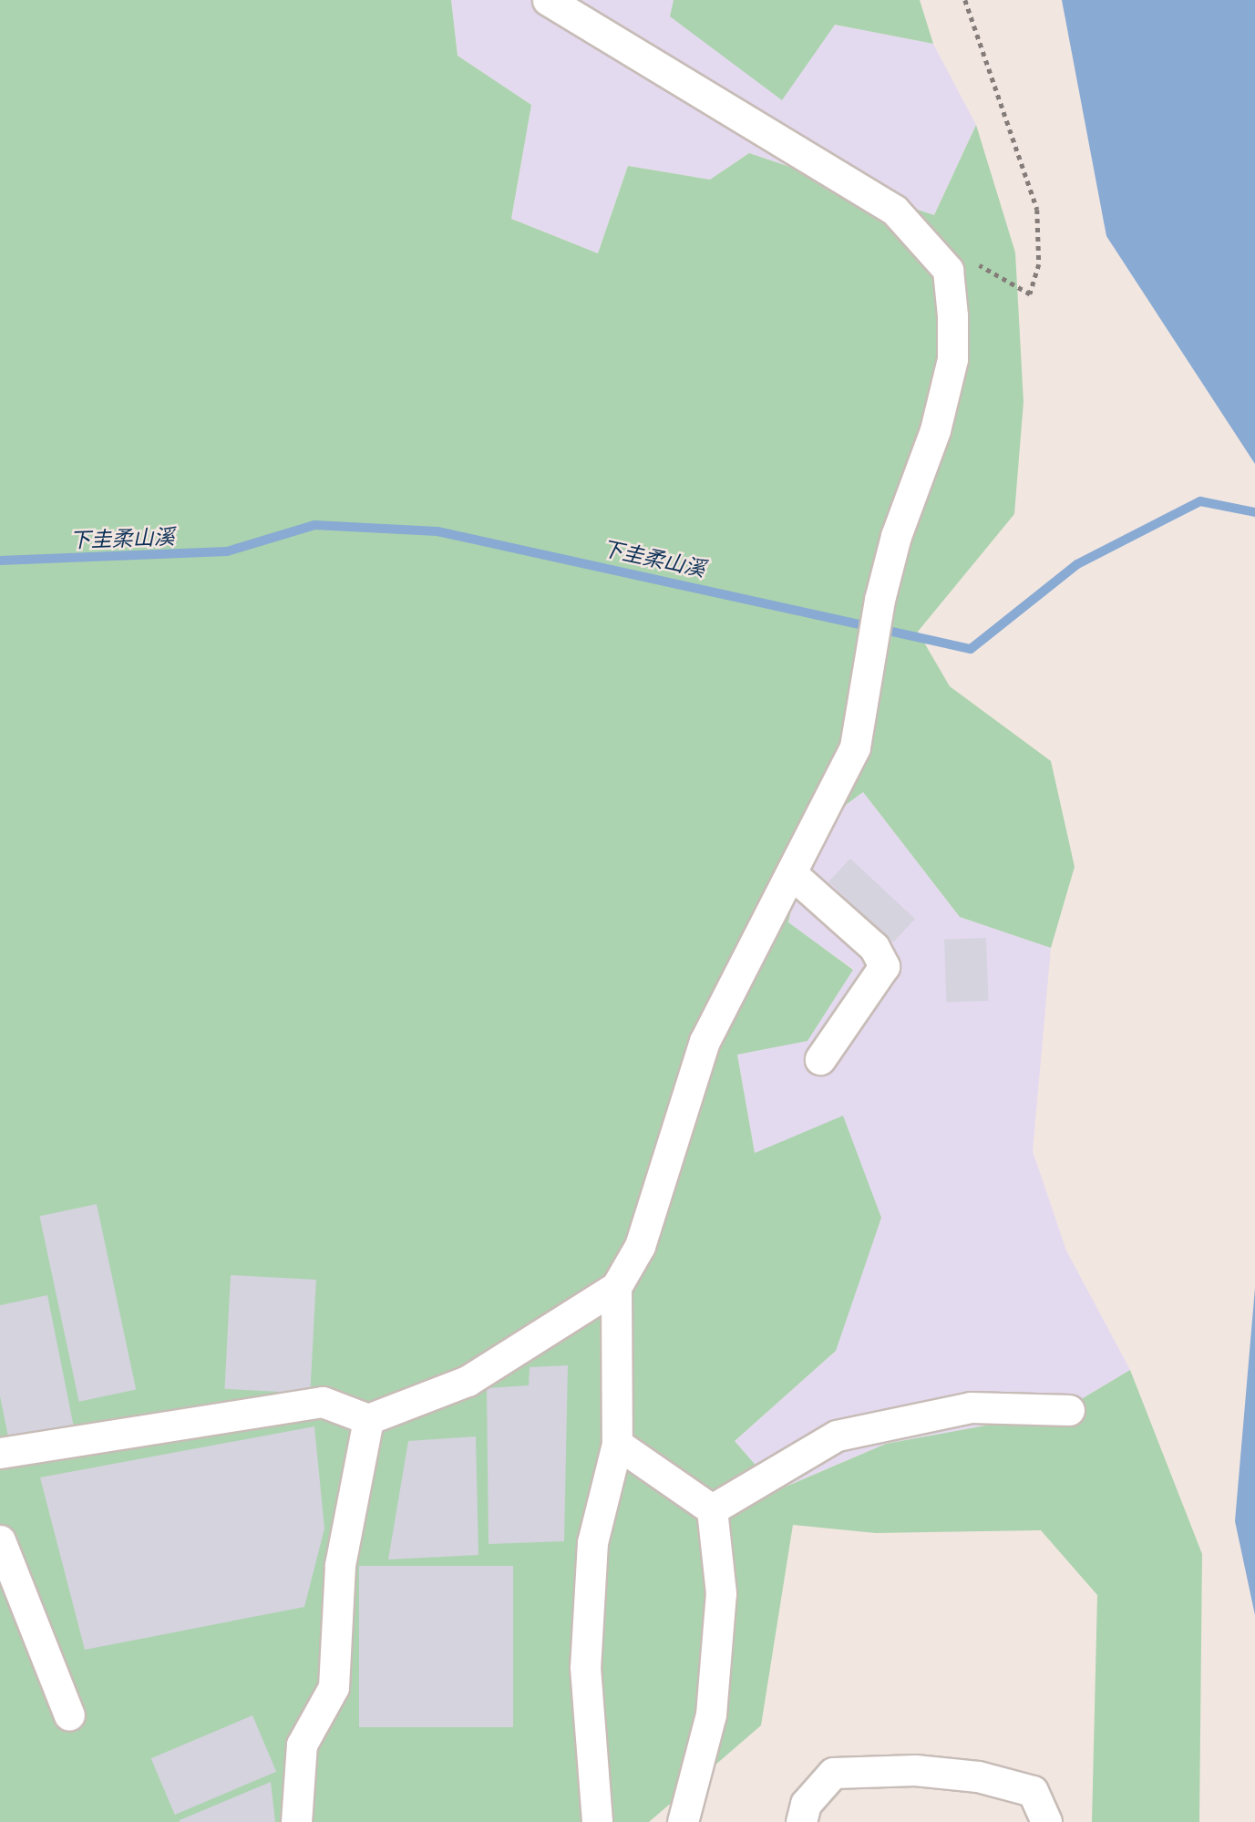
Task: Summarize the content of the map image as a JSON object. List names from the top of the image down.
{
  "water": ["下圭柔山溪"]
}
